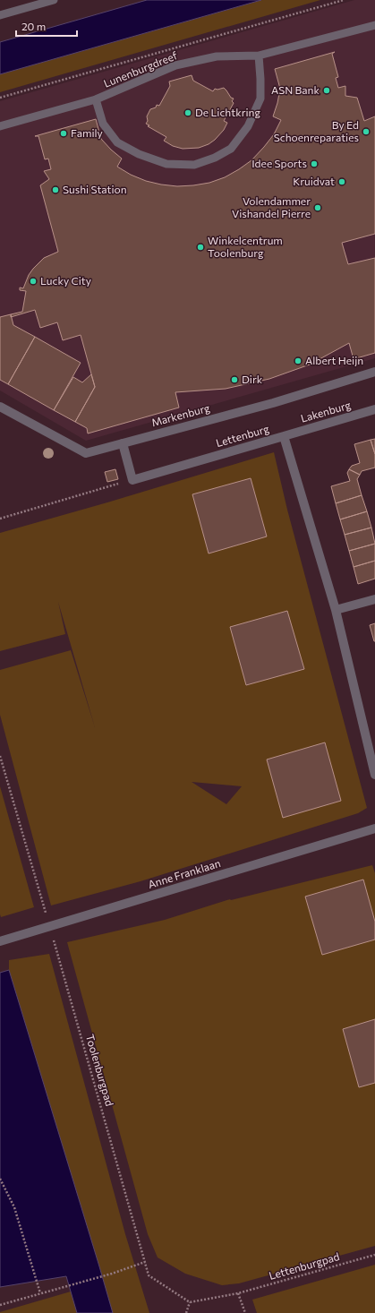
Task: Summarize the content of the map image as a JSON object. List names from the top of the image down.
{
  "streets": {
    "street": [
      "Lakenburg",
      "Markenburg",
      "Lettenburg",
      "Anne Franklaan"
    ],
    "lane": ["Lunenburgdreef"],
    "path": ["Toolenburgpad", "Lettenburgpad"]
  },
  "crossings": [
    ["Lakenburg", "Lettenburg"],
    ["Anne Franklaan", "Toolenburgpad"]
  ],
  "places": [
    "ASN Bank",
    "De Lichtkring",
    "By Ed Schoenreparaties",
    "Family",
    "Idee Sports",
    "Kruidvat",
    "Sushi Station",
    "Volendammer Vishandel Pierre",
    "Winkelcentrum Toolenburg",
    "Lucky City",
    "Albert Heijn",
    "Dirk"
  ],
  "scale_bar": "20 m"
}
